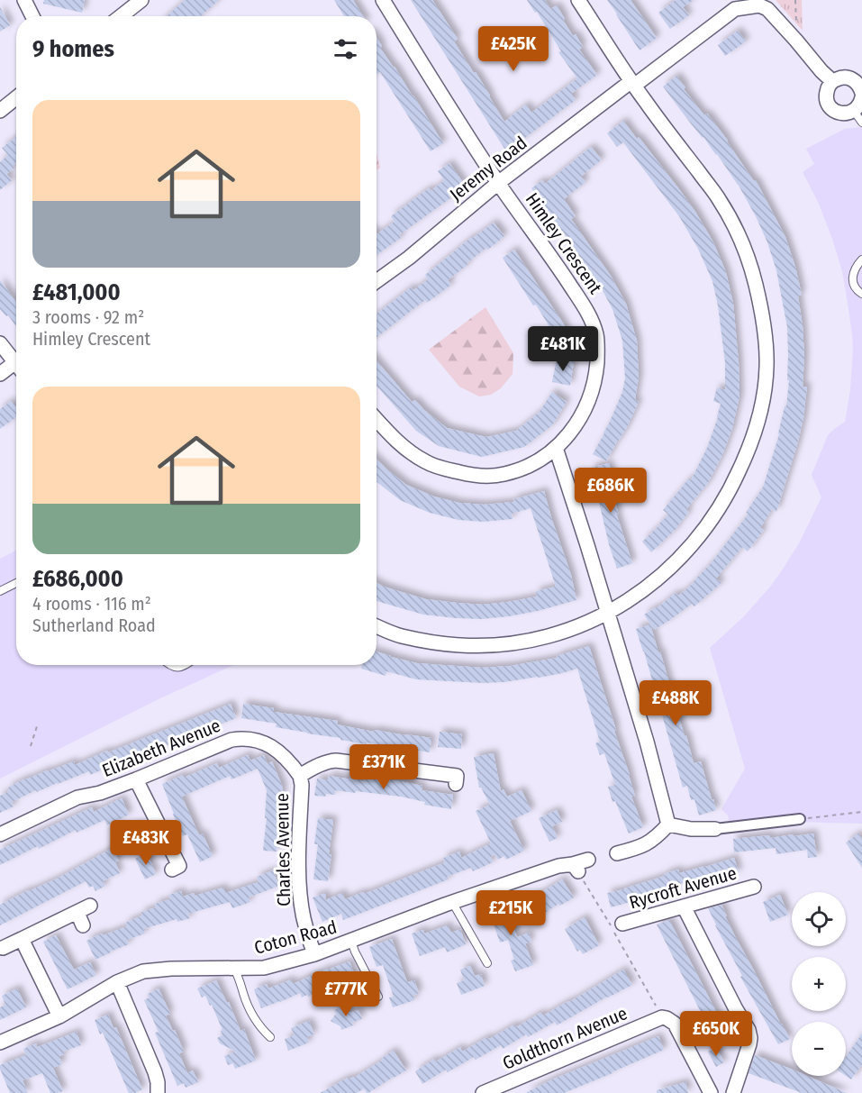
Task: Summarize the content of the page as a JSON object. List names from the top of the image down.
{
  "streets": {
    "street": [
      "Jeremy Road",
      "Himley Crescent",
      "Elizabeth Avenue",
      "Charles Avenue",
      "Rycroft Avenue",
      "Coton Road",
      "Goldthorn Avenue"
    ]
  },
  "crossings": [
    ["Jeremy Road", "Himley Crescent"],
    ["Elizabeth Avenue", "Charles Avenue"],
    ["Charles Avenue", "Coton Road"]
  ],
  "page": {
    "heading": "9 homes",
    "price": [
      "£425K",
      "£481K",
      "£686K",
      "£488K",
      "£371K",
      "£483K",
      "£215K",
      "£777K",
      "£650K"
    ],
    "list": [
      {
        "name": "£481,000",
        "note": "3 rooms · 92 m² · Himley Crescent"
      },
      {
        "name": "£686,000",
        "note": "4 rooms · 116 m² · Sutherland Road"
      }
    ],
    "map_buttons": ["+", "−"]
  }
}
